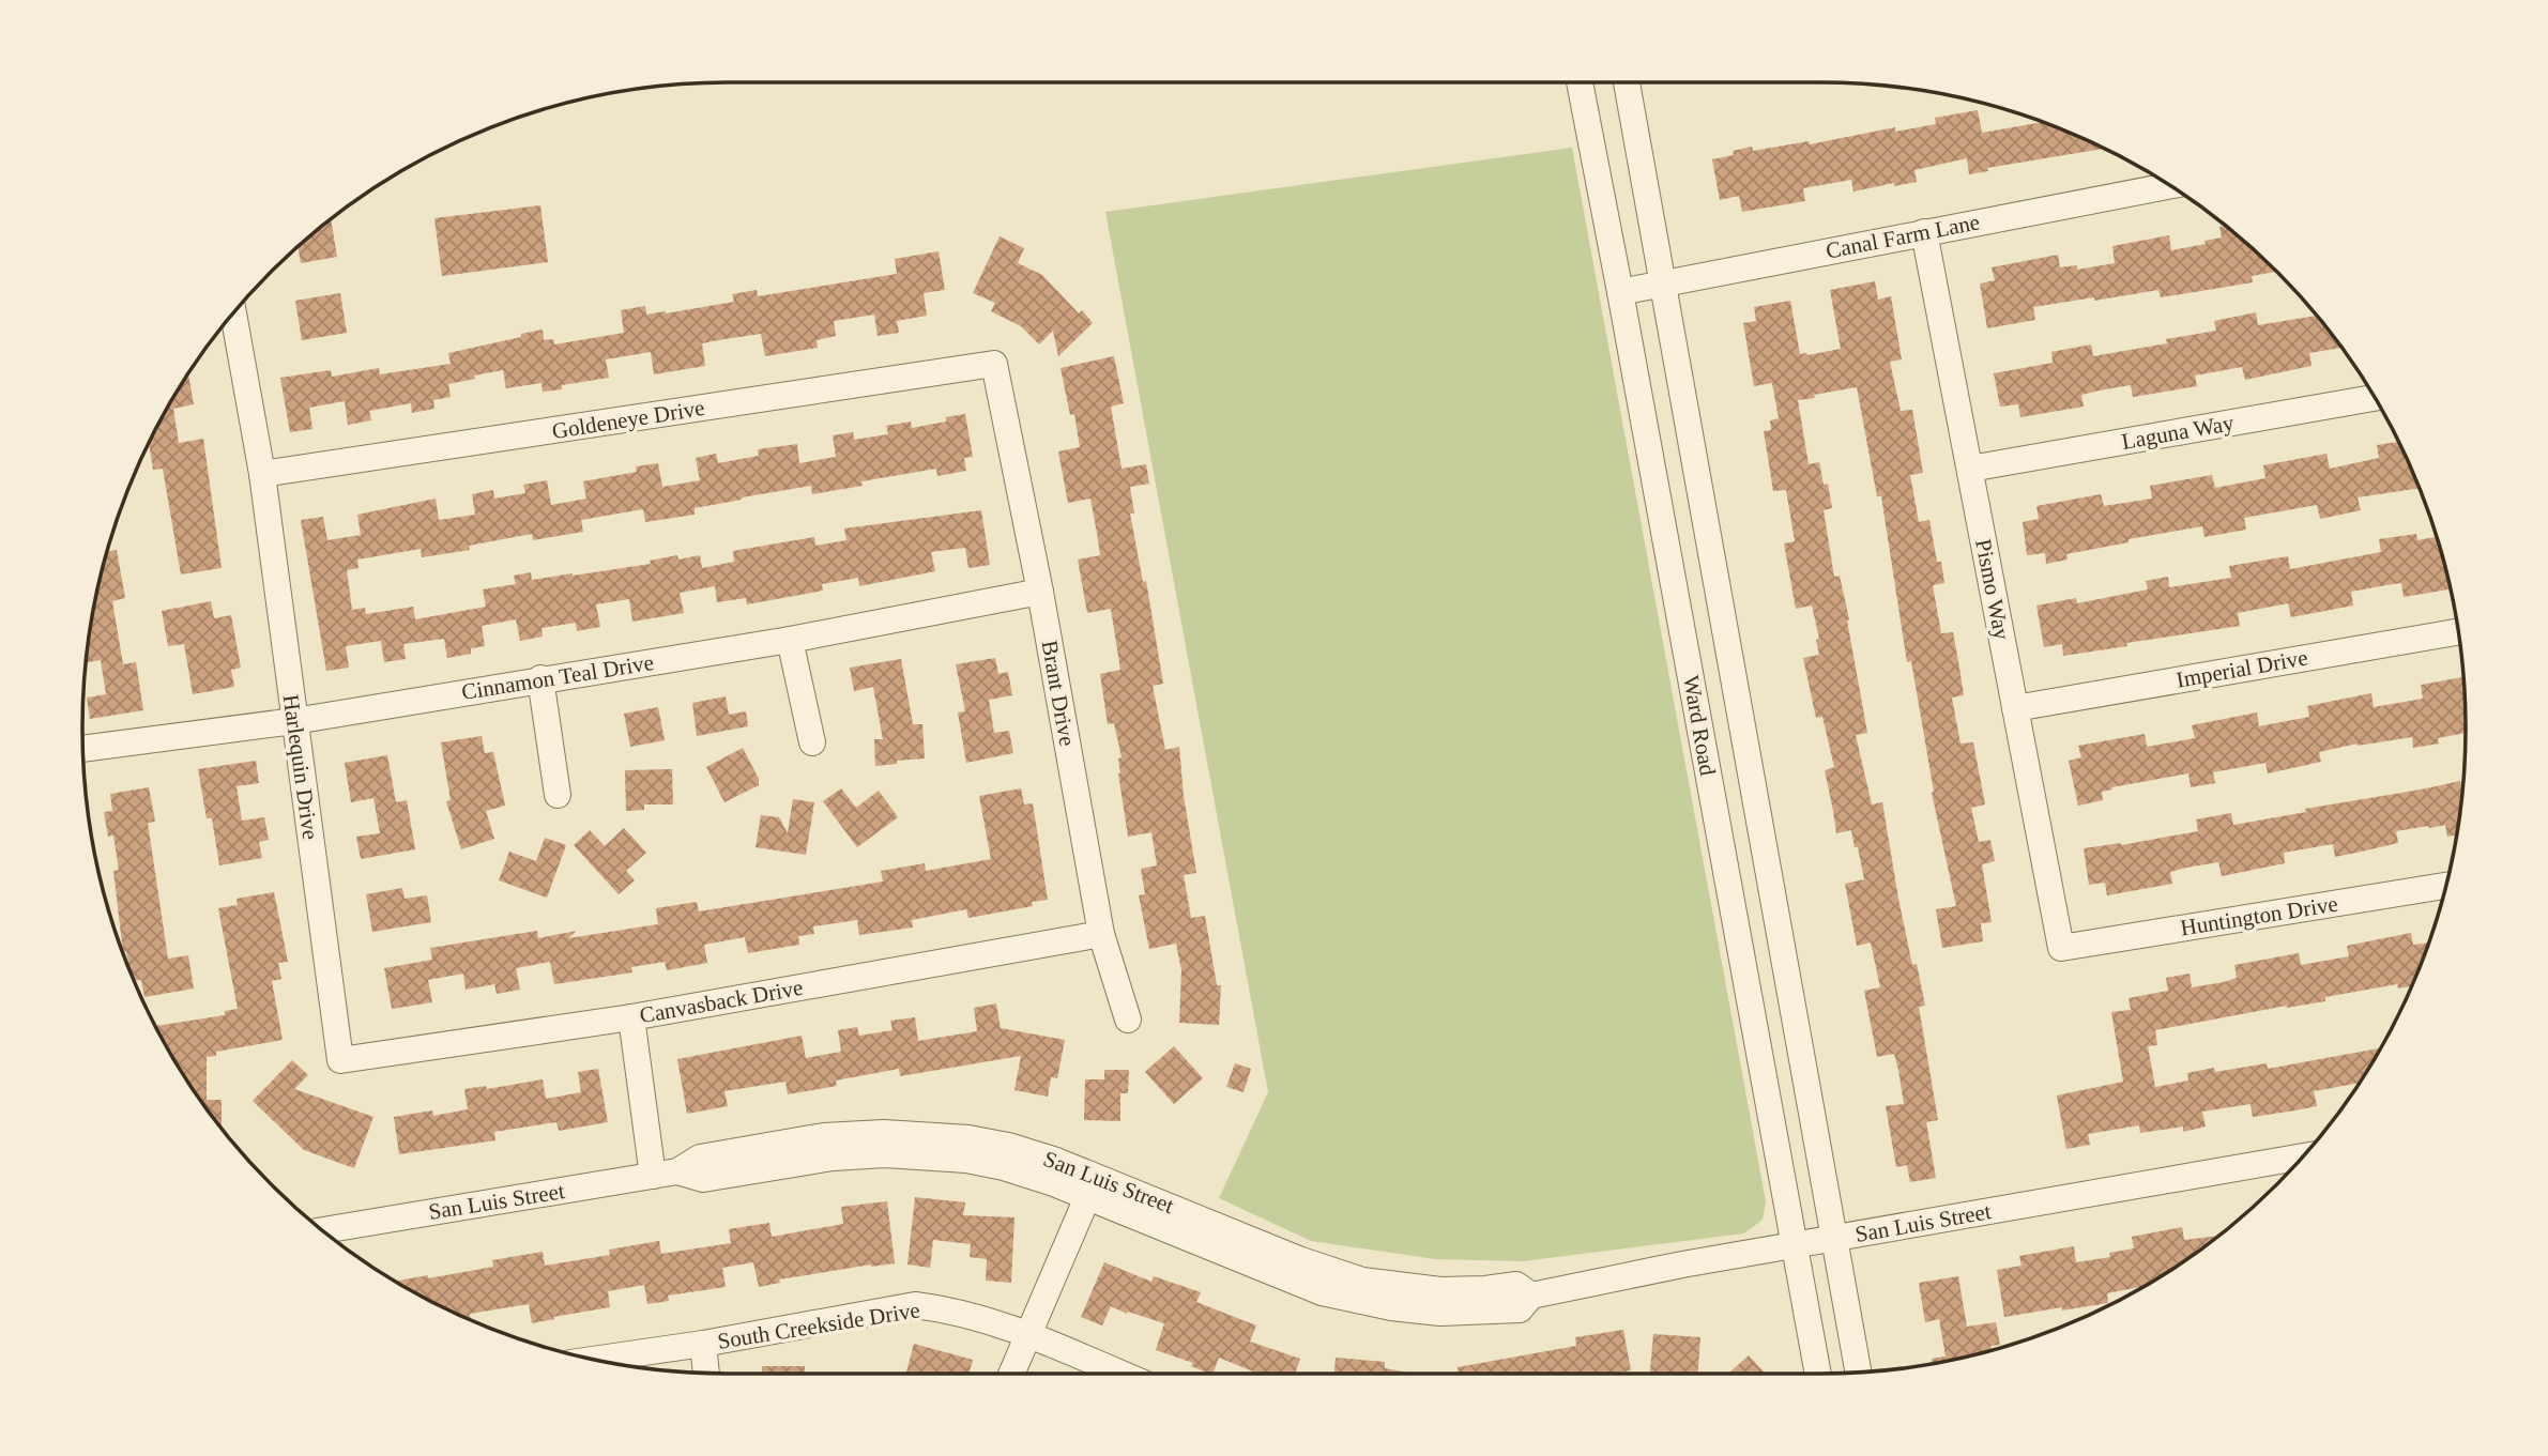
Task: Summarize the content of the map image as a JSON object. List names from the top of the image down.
{
  "streets": {
    "street": [
      "Canal Farm Lane",
      "Goldeneye Drive",
      "Laguna Way",
      "Pismo Way",
      "Imperial Drive",
      "Cinnamon Teal Drive",
      "Brant Drive",
      "Ward Road",
      "Harlequin Drive",
      "Huntington Drive",
      "Canvasback Drive",
      "San Luis Street",
      "South Creekside Drive"
    ]
  },
  "crossings": [
    ["Canal Farm Lane", "Pismo Way"],
    ["Canal Farm Lane", "Ward Road"],
    ["Goldeneye Drive", "Brant Drive"],
    ["Goldeneye Drive", "Harlequin Drive"],
    ["Laguna Way", "Pismo Way"],
    ["Pismo Way", "Imperial Drive"],
    ["Pismo Way", "Huntington Drive"],
    ["Cinnamon Teal Drive", "Brant Drive"],
    ["Cinnamon Teal Drive", "Harlequin Drive"],
    ["Brant Drive", "Canvasback Drive"],
    ["Ward Road", "San Luis Street"],
    ["Harlequin Drive", "Canvasback Drive"]
  ]
}
